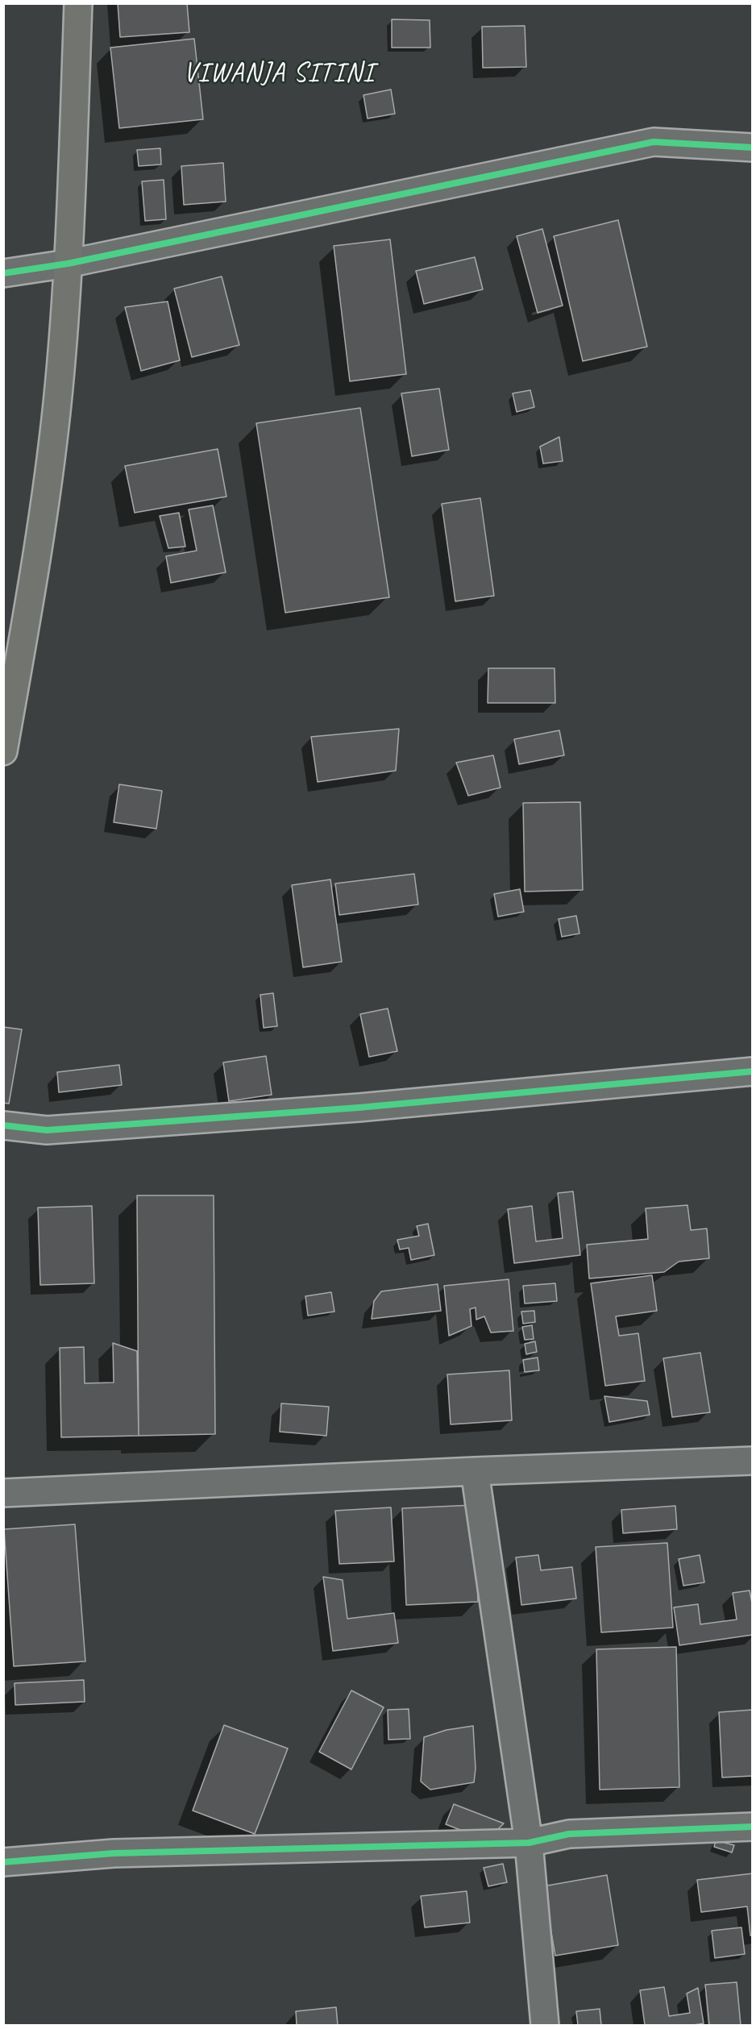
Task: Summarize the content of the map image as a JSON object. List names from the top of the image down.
{
  "districts": ["VIWANJA SITINI"]
}
